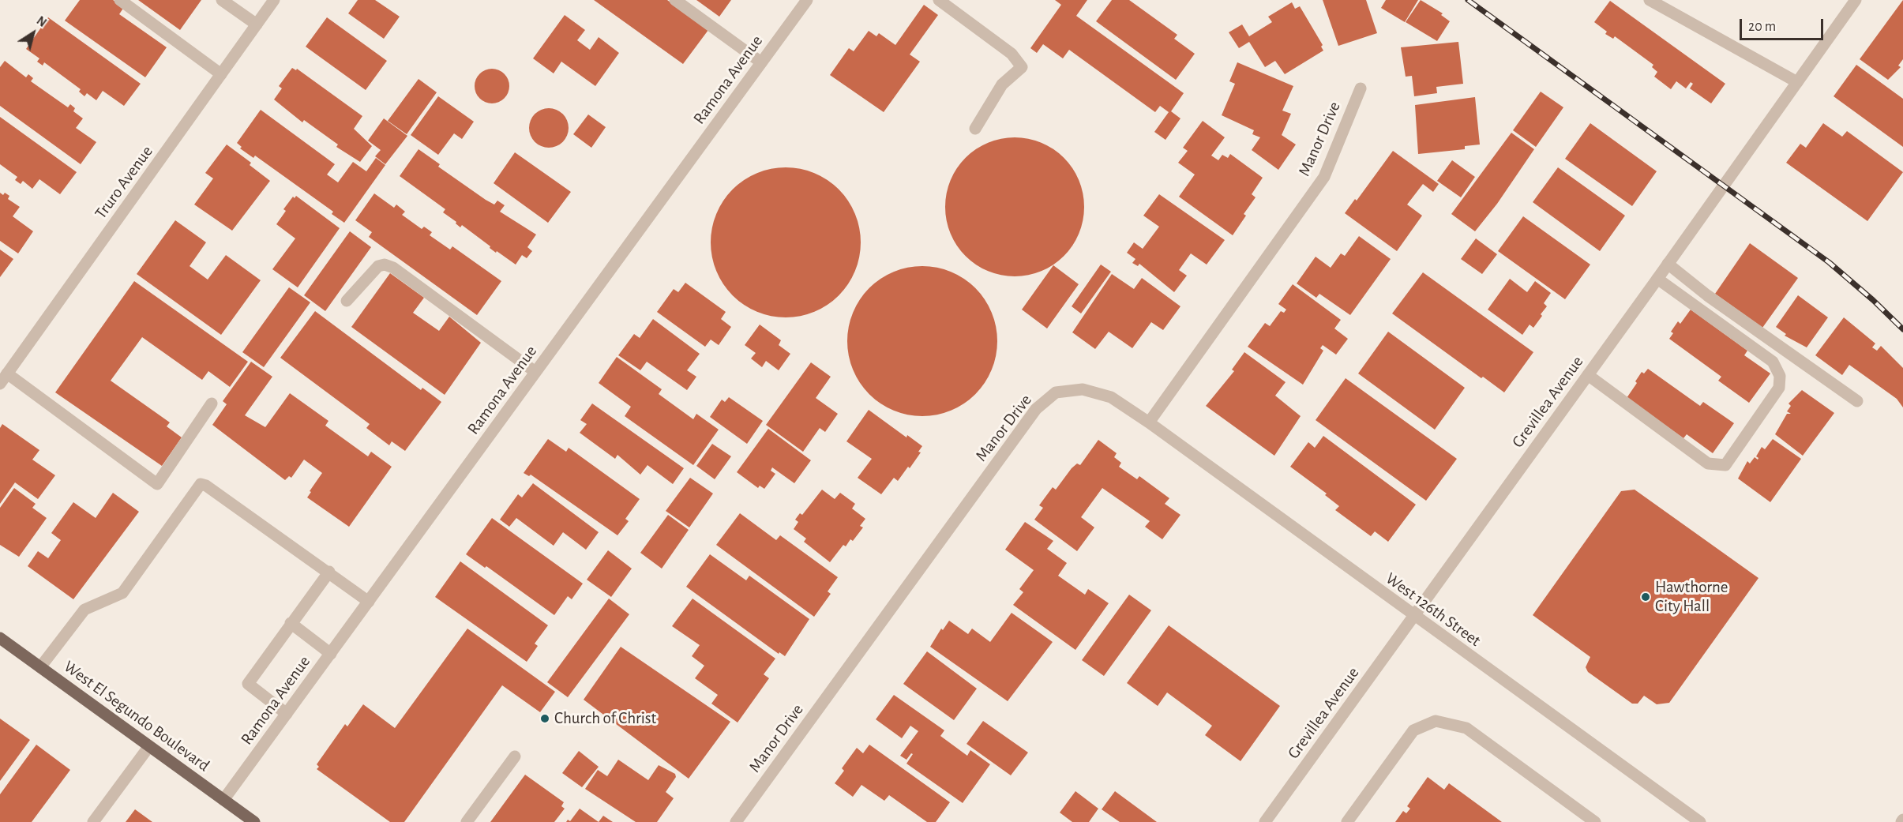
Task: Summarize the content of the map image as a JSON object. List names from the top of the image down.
{
  "streets": {
    "main road": ["West El Segundo Boulevard"],
    "street": [
      "Ramona Avenue",
      "Manor Drive",
      "Truro Avenue",
      "Grevillea Avenue",
      "West 126th Street"
    ]
  },
  "crossings": [
    ["Ramona Avenue", "West El Segundo Boulevard"],
    ["Manor Drive", "West 126th Street"],
    ["Grevillea Avenue", "West 126th Street"]
  ],
  "places": ["Hawthorne City Hall", "Church of Christ"],
  "scale_bar": "20 m",
  "north": "top right"
}
